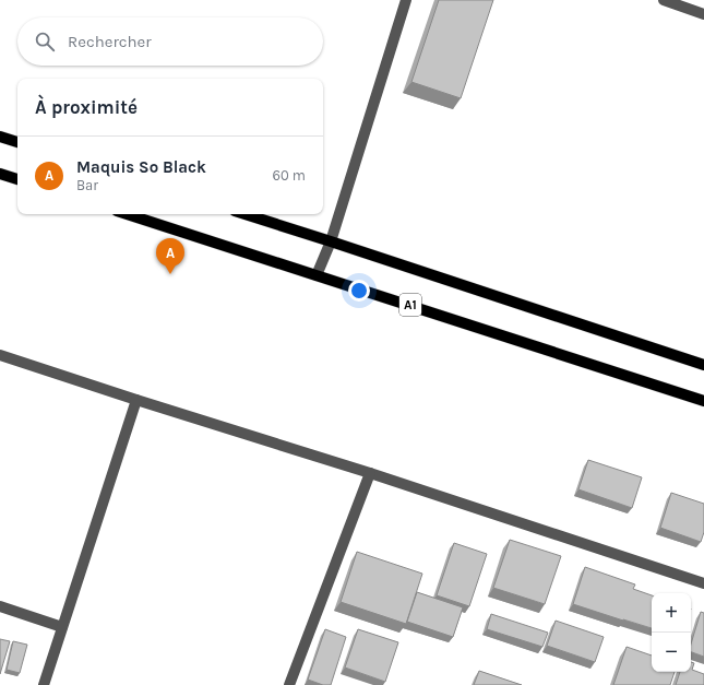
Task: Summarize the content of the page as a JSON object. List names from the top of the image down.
{
  "streets": {
    "main road": ["A1"]
  },
  "page": {
    "search": "Rechercher",
    "heading": "À proximité",
    "list": [
      {
        "mark": "A",
        "name": "Maquis So Black",
        "note": "Bar",
        "value": "60 m"
      }
    ],
    "pins": "A",
    "map_buttons": ["+", "−"]
  }
}
